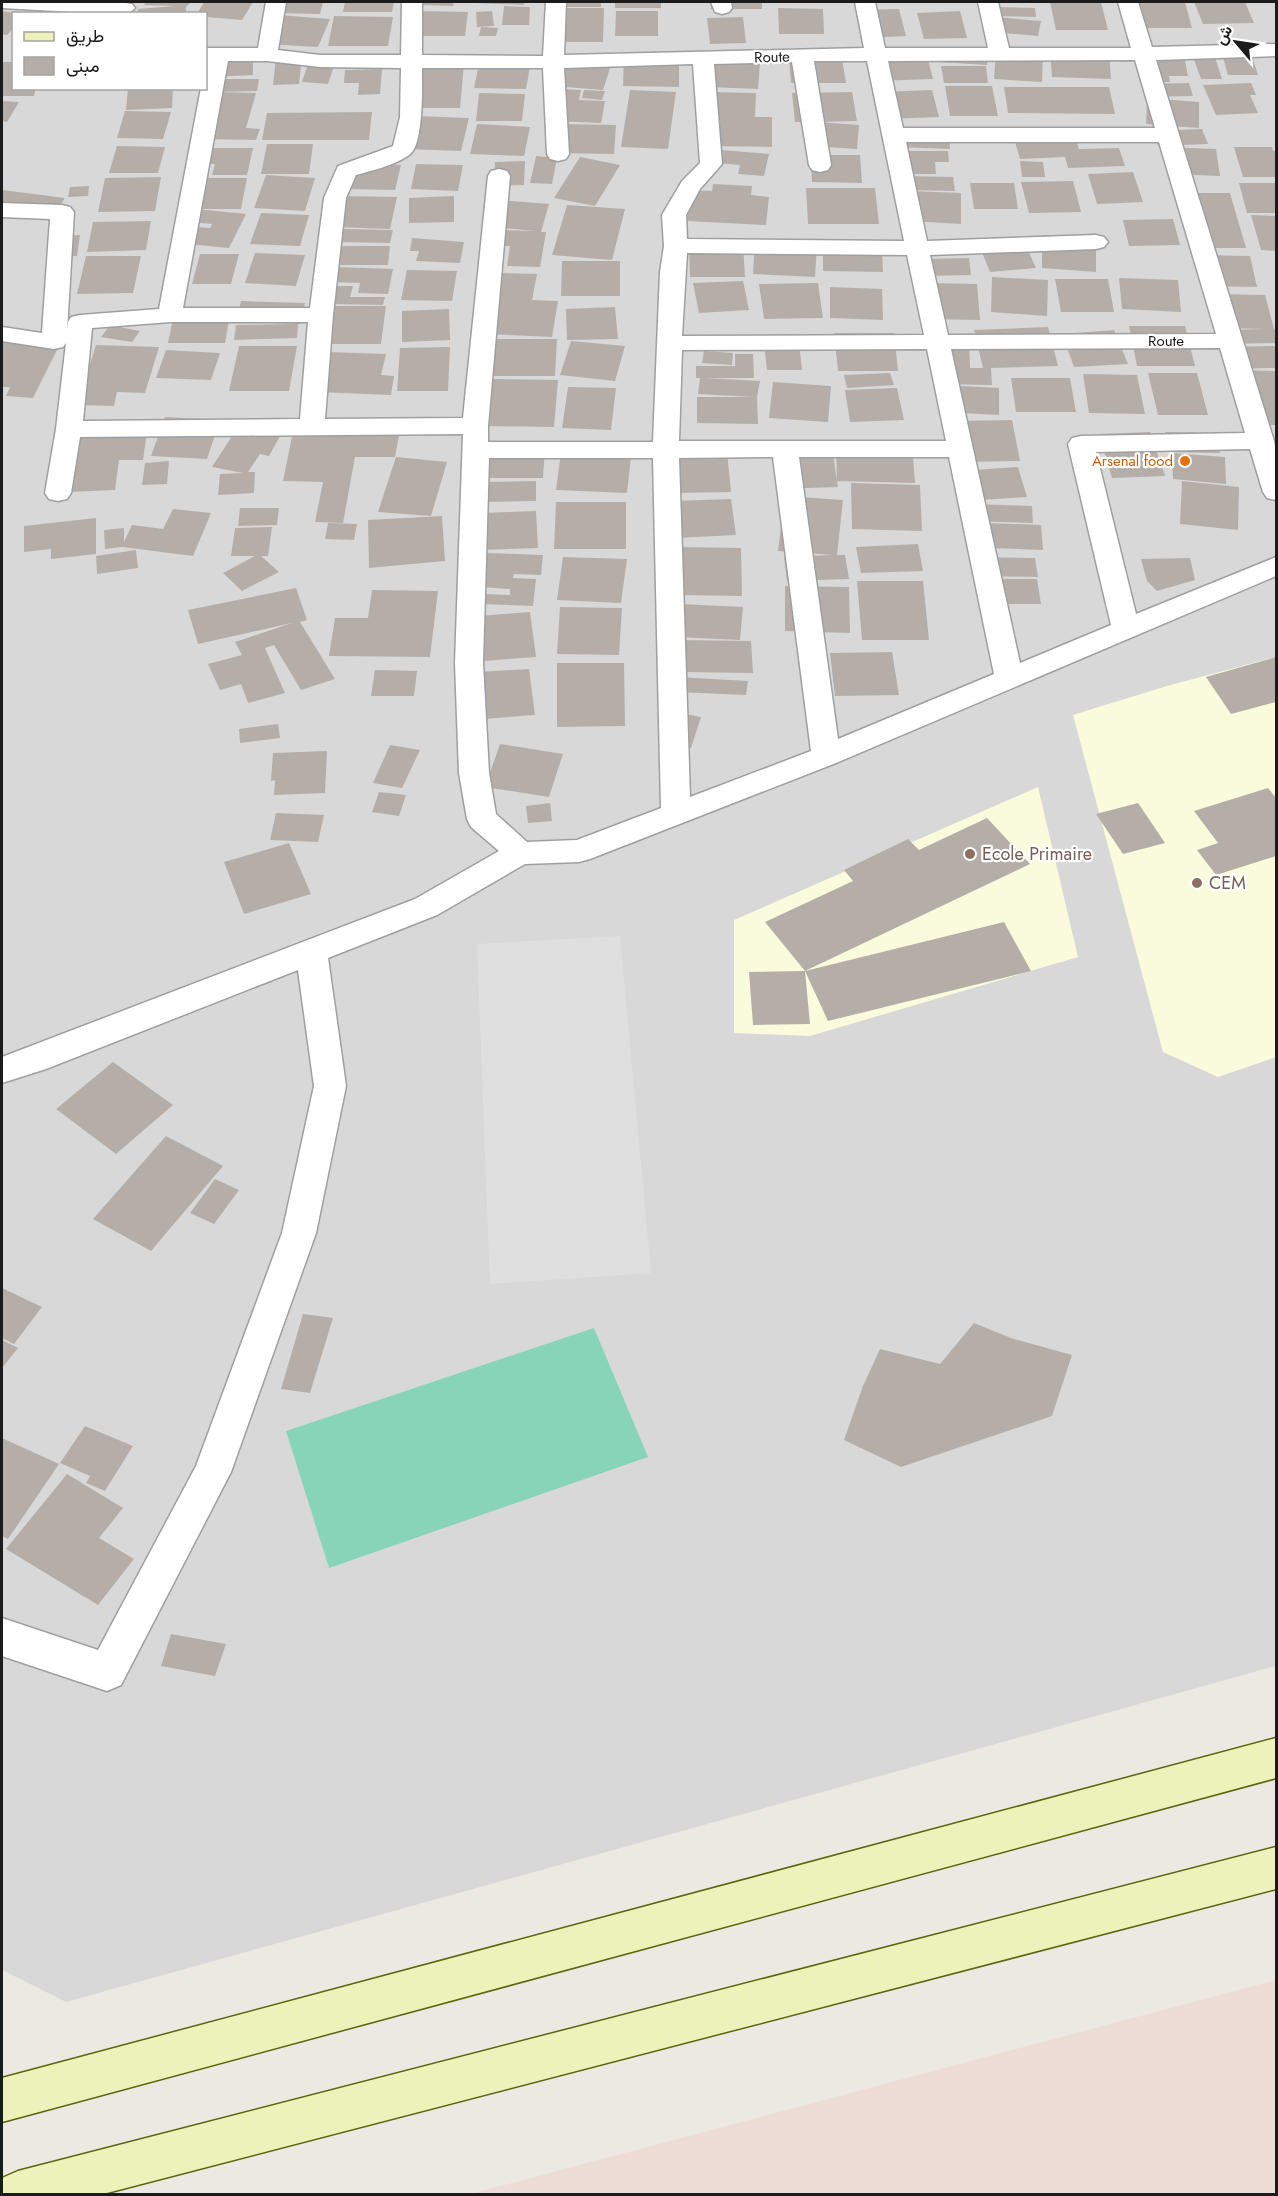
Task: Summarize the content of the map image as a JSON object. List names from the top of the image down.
{
  "streets": {
    "street": ["Route"]
  },
  "places": ["Arsenal food", "Ecole Primaire", "CEM"],
  "legend": ["طريق", "مبنى"],
  "north": "top left"
}
